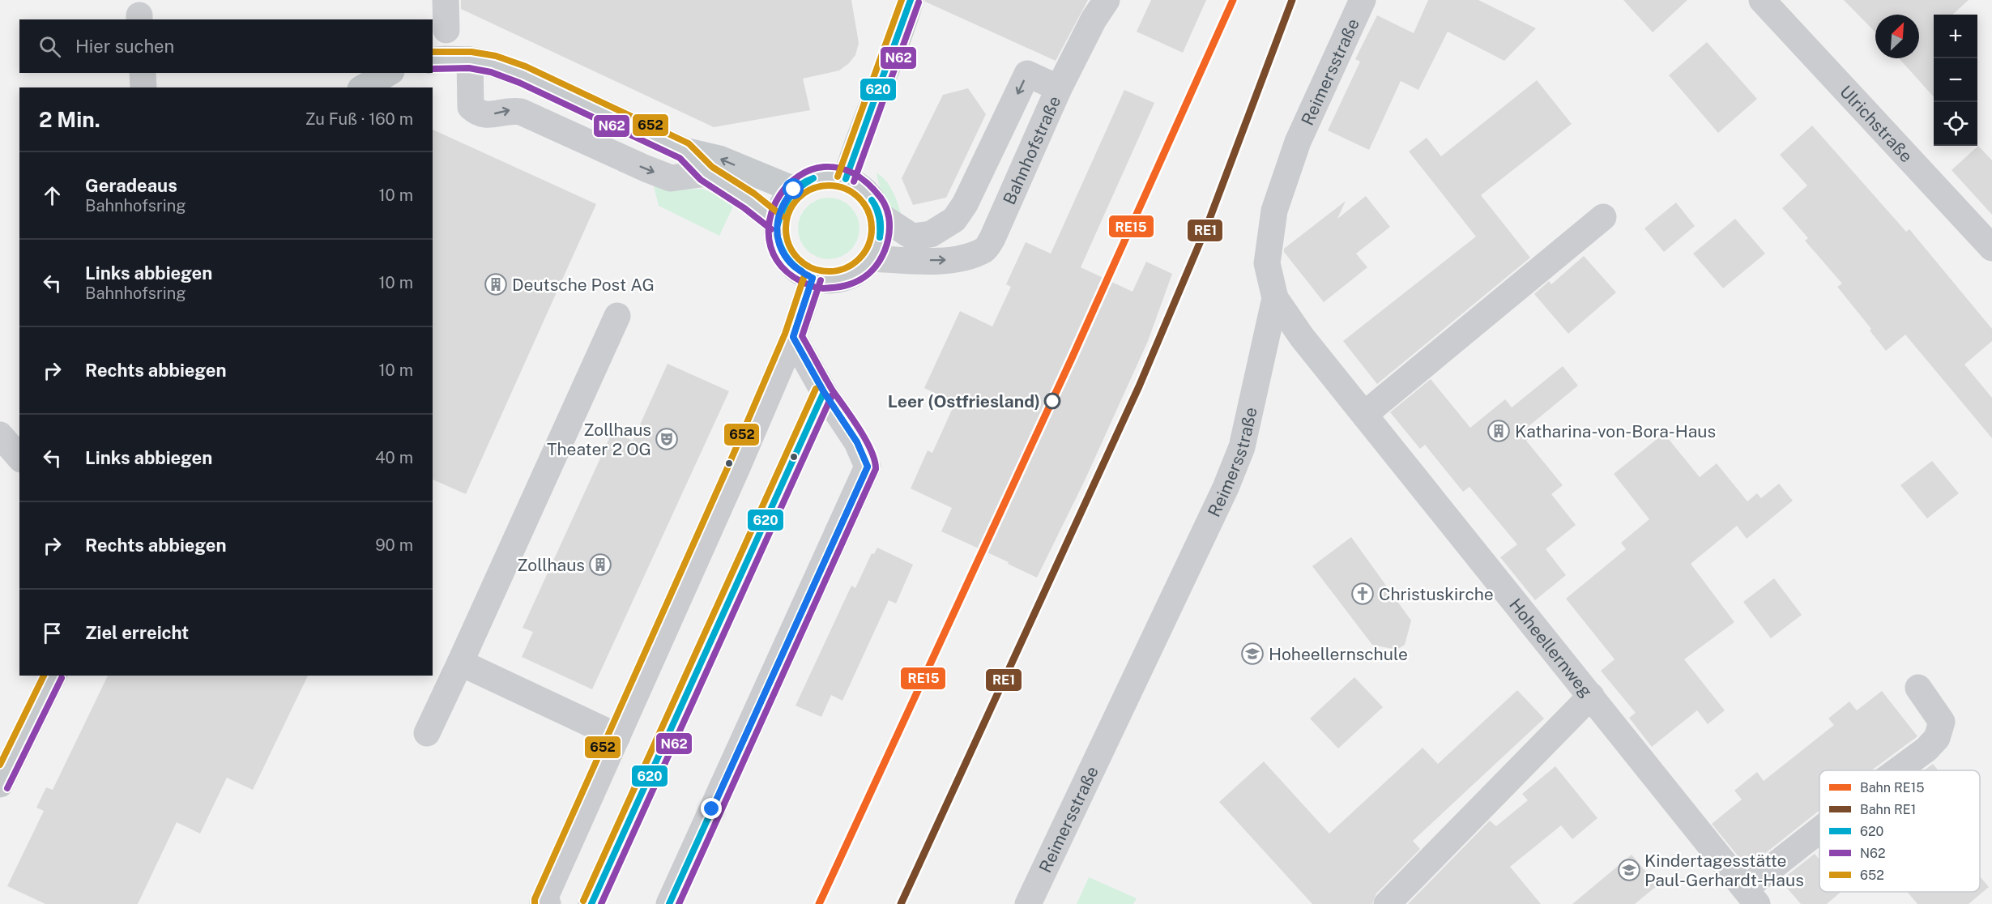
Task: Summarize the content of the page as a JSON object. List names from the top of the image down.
{
  "streets": {
    "street": [
      "Reimersstraße",
      "Ulrichstraße",
      "Bahnhofstraße",
      "Hoheellernweg"
    ]
  },
  "crossings": [
    ["Reimersstraße", "Hoheellernweg"]
  ],
  "places": {
    "building": ["Deutsche Post AG", "Katharina-von-Bora-Haus", "Zollhaus"],
    "other": ["Leer (Ostfriesland)"],
    "theatre": ["Zollhaus Theater 2 OG"],
    "church": ["Christuskirche"],
    "school or university": ["Hoheellernschule", "Kindertagesstätte Paul-Gerhardt-Haus"]
  },
  "lines": [
    "rail line RE15",
    "rail line RE1",
    "transit line 620",
    "transit line 652",
    "transit line N62"
  ],
  "legend": [
    "Bahn RE15",
    "Bahn RE1",
    "620",
    "N62",
    "652"
  ],
  "north": "top right",
  "page": {
    "map_buttons": ["+", "−"],
    "search": "Hier suchen",
    "heading": ["2 Min.", "Zu Fuß · 160 m"],
    "list": [
      ["Geradeaus", "Bahnhofsring", "10 m"],
      ["Links abbiegen", "Bahnhofsring", "10 m"],
      ["Rechts abbiegen", "10 m"],
      ["Links abbiegen", "40 m"],
      ["Rechts abbiegen", "90 m"],
      "Ziel erreicht"
    ]
  }
}
